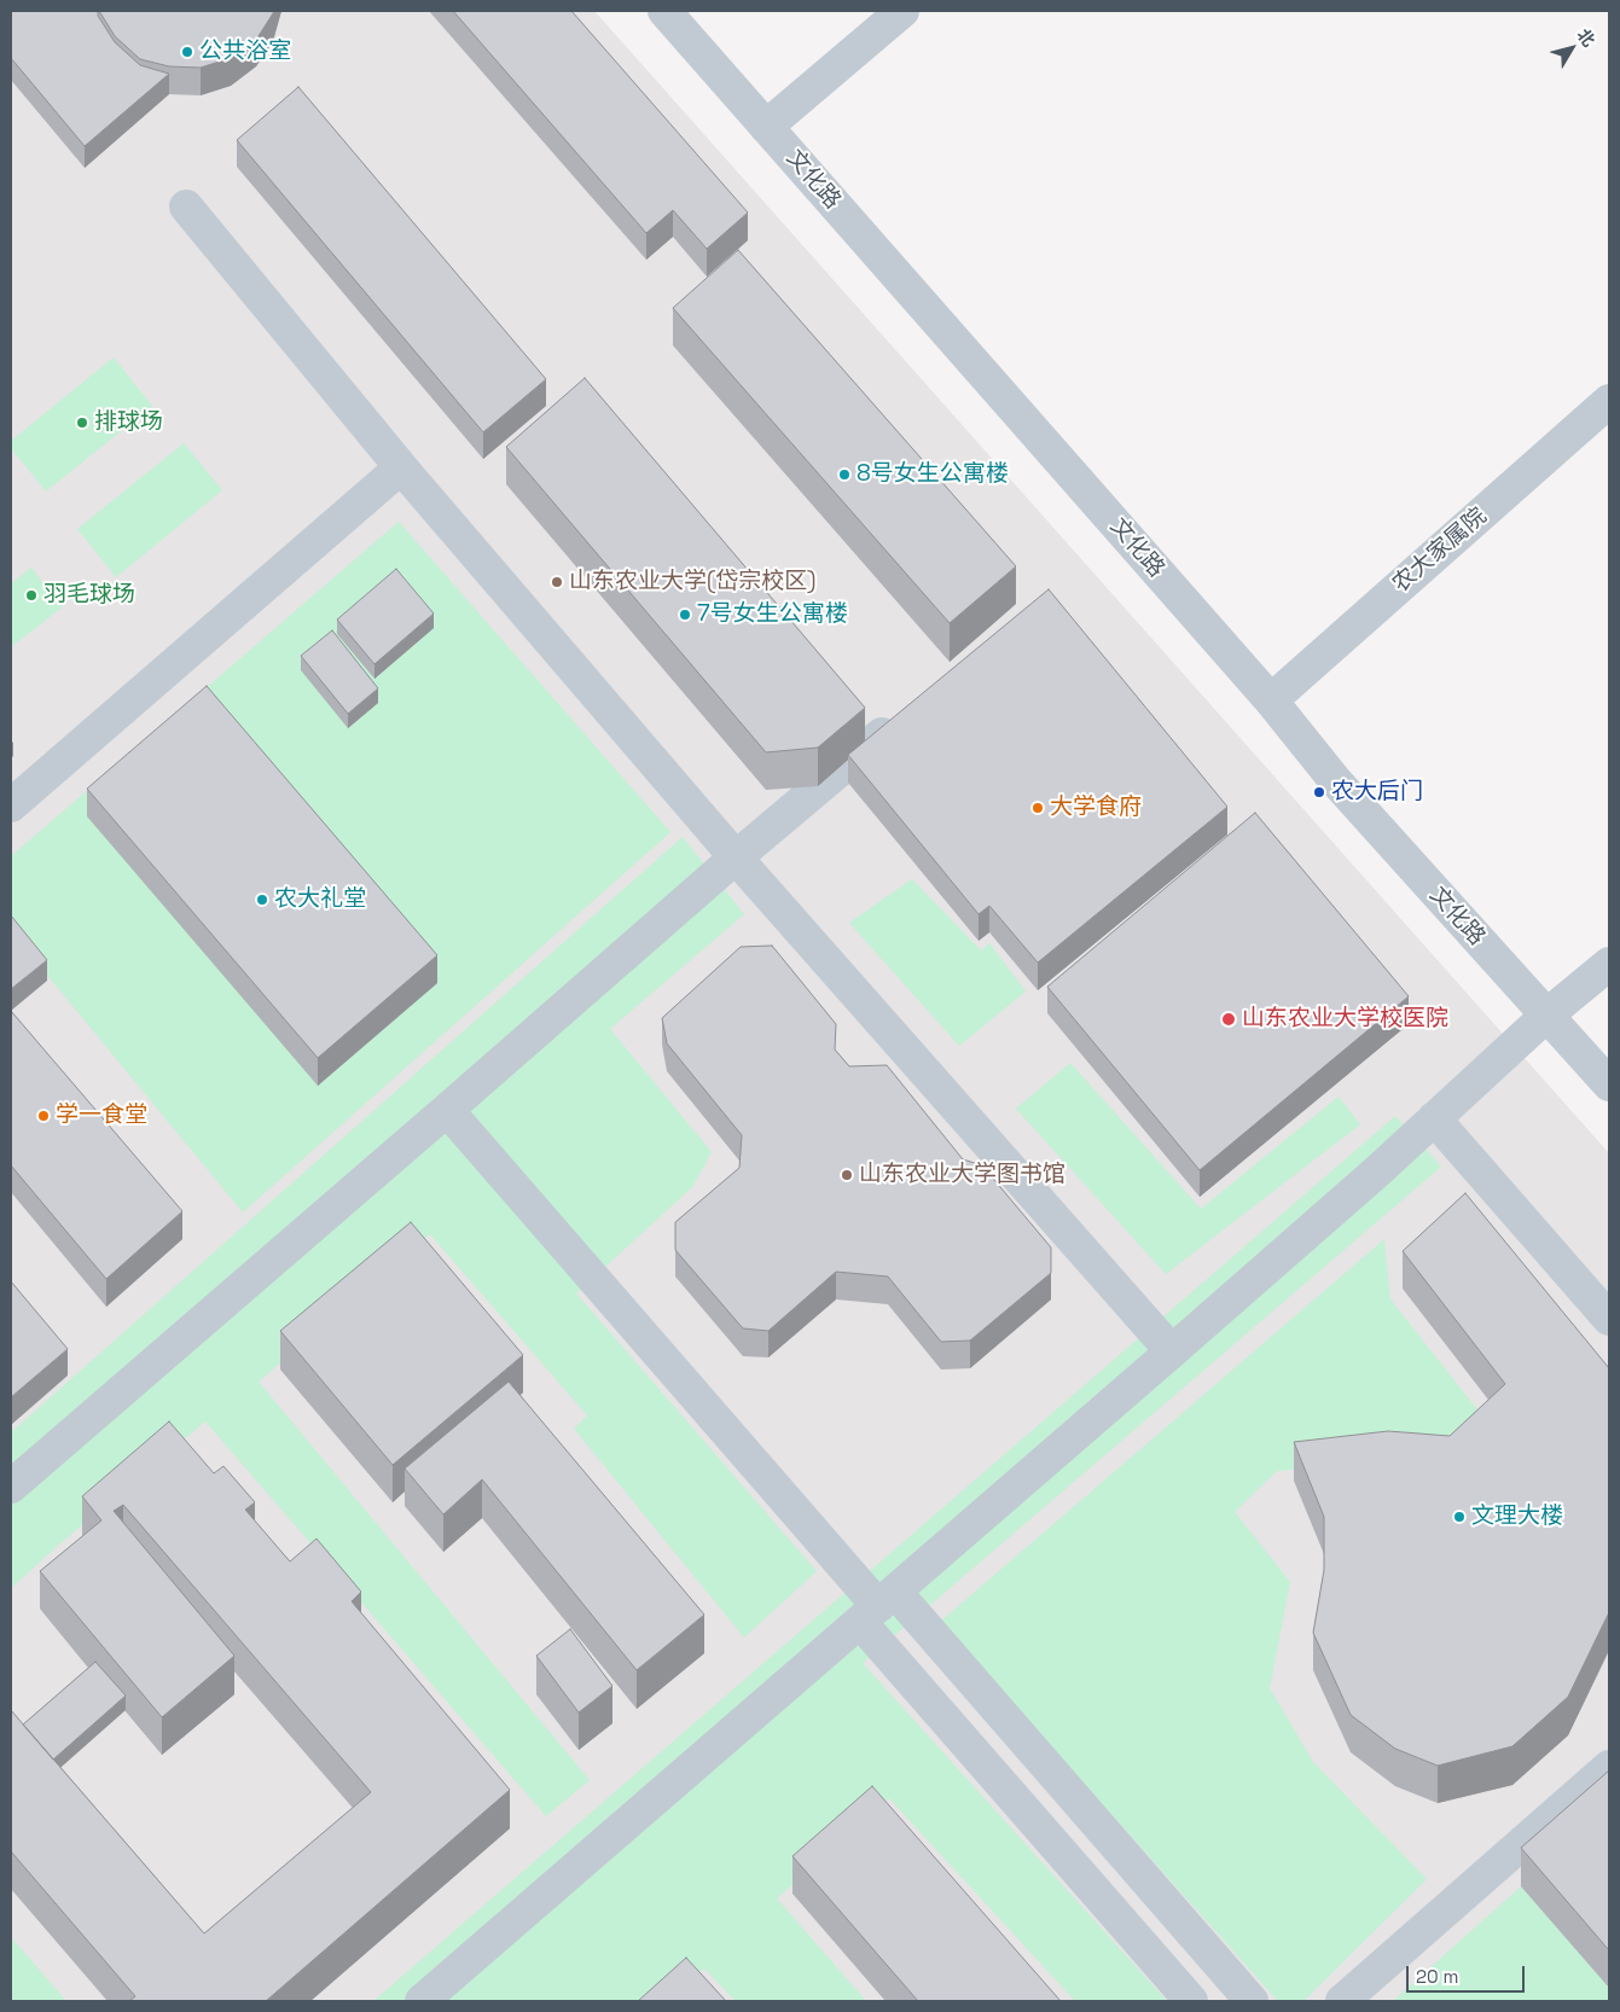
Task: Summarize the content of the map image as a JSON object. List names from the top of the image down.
{
  "streets": {
    "street": ["文化路", "农大家属院"]
  },
  "crossings": [
    ["文化路", "农大家属院"]
  ],
  "places": [
    "公共浴室",
    "排球场",
    "8号女生公寓楼",
    "山东农业大学(岱宗校区)",
    "羽毛球场",
    "7号女生公寓楼",
    "农大后门",
    "大学食府",
    "农大礼堂",
    "山东农业大学校医院",
    "学一食堂",
    "山东农业大学图书馆",
    "文理大楼"
  ],
  "scale_bar": "20 m",
  "north": "top right"
}
